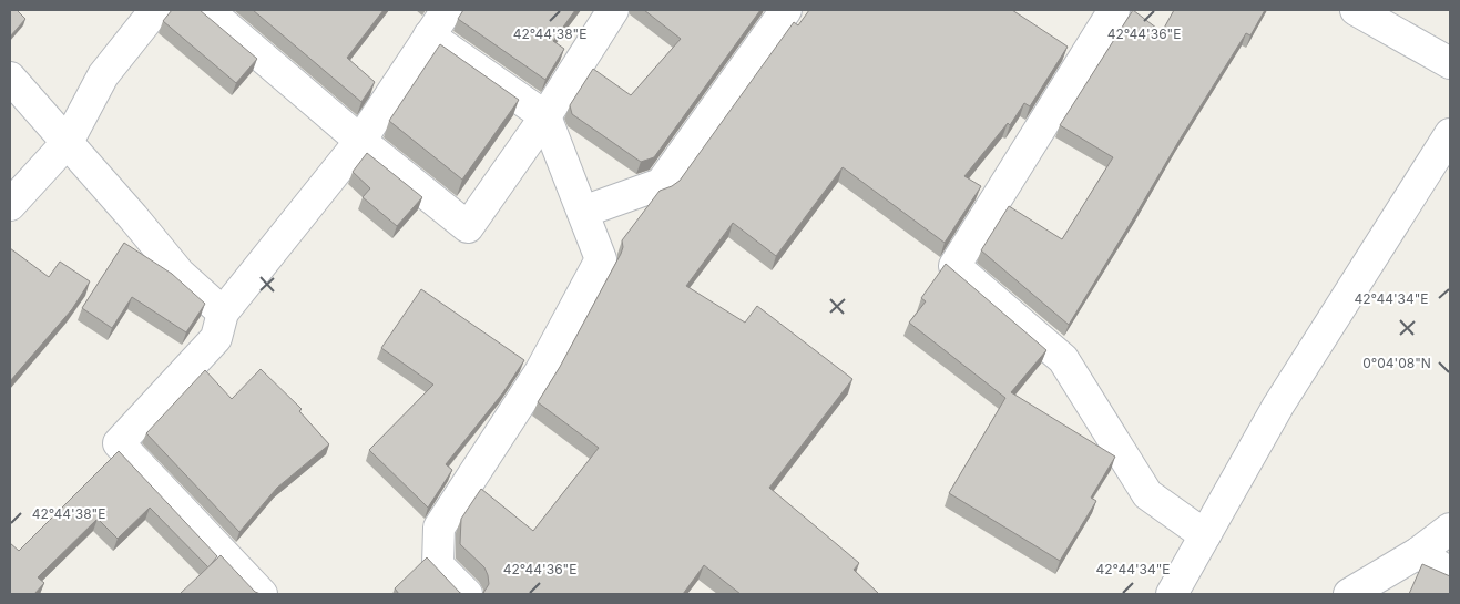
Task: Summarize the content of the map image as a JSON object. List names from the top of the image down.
{
  "coordinates": [
    "42°44'38\"E",
    "42°44'36\"E",
    "42°44'34\"E",
    "0°04'08\"N"
  ]
}
